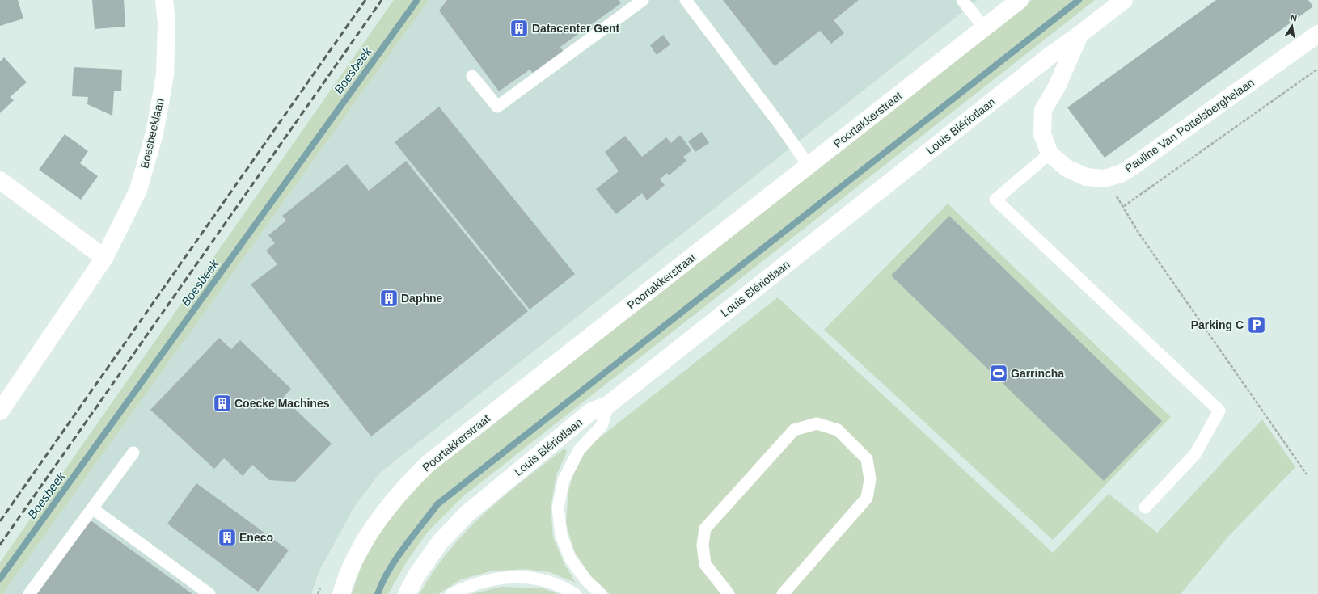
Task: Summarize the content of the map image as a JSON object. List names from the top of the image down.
{
  "streets": {
    "street": [
      "Poortakkerstraat",
      "Pauline Van Pottelsberghelaan",
      "Louis Blériotlaan",
      "Boesbeeklaan"
    ]
  },
  "crossings": [
    ["Pauline Van Pottelsberghelaan", "Louis Blériotlaan"]
  ],
  "water": ["Boesbeek"],
  "places": {
    "building": [
      "Datacenter Gent",
      "Daphne",
      "Coecke Machines",
      "Eneco"
    ],
    "parking": ["Parking C"],
    "sports": ["Garrincha"]
  },
  "north": "top"
}
